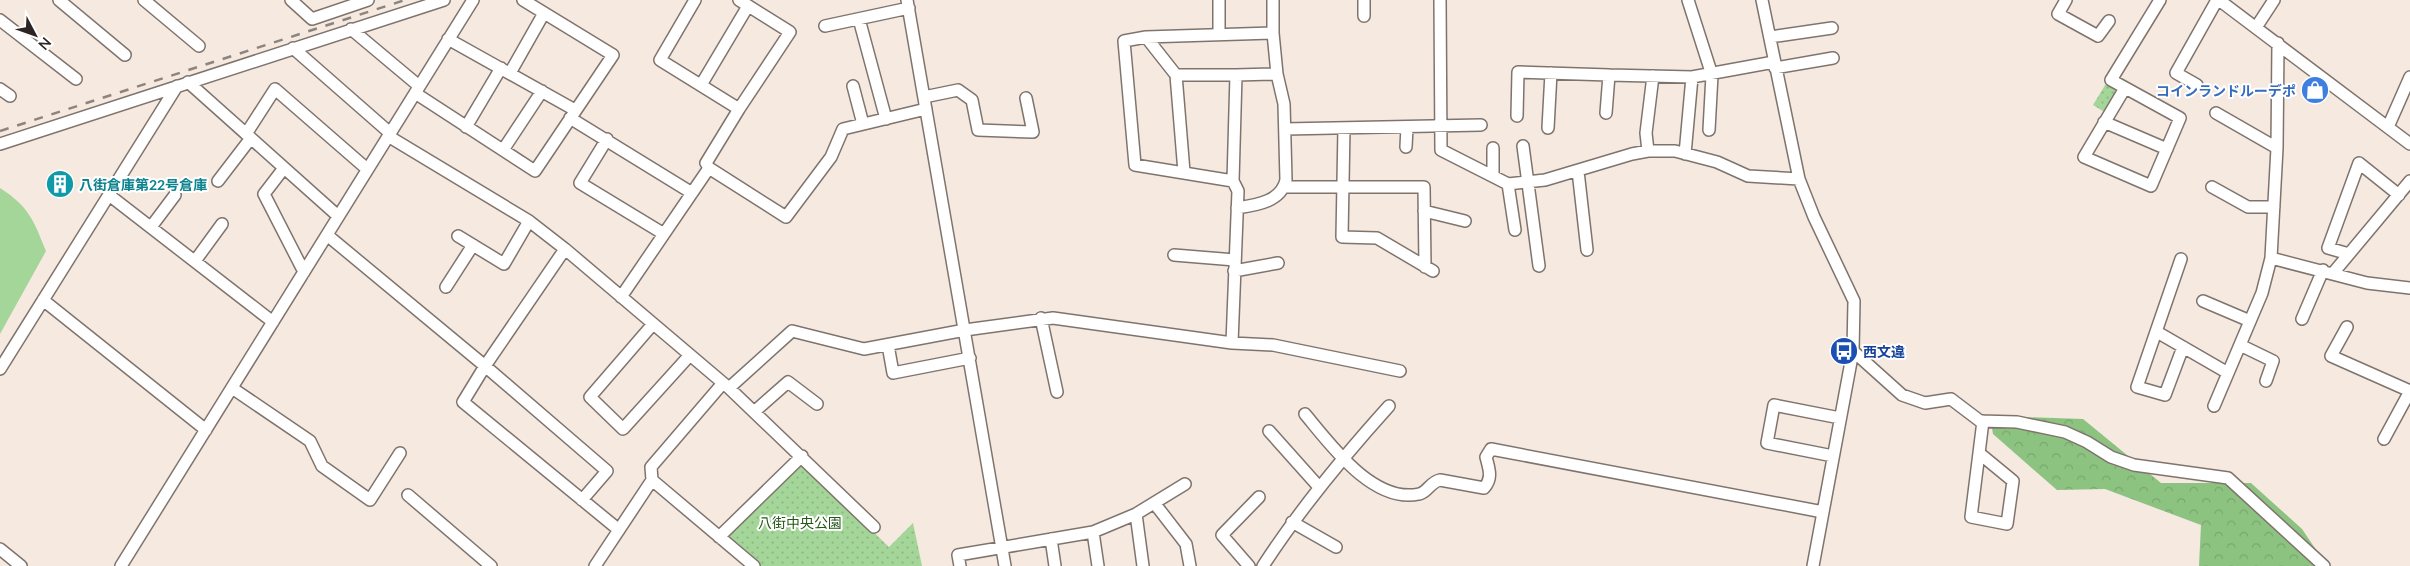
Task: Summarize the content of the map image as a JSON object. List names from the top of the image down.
{
  "parks": ["八街中央公園"],
  "places": {
    "shop": ["コインランドルーデポ"],
    "building": ["八街倉庫第22号倉庫"],
    "bus stop": ["西文違"]
  },
  "north": "bottom right"
}
